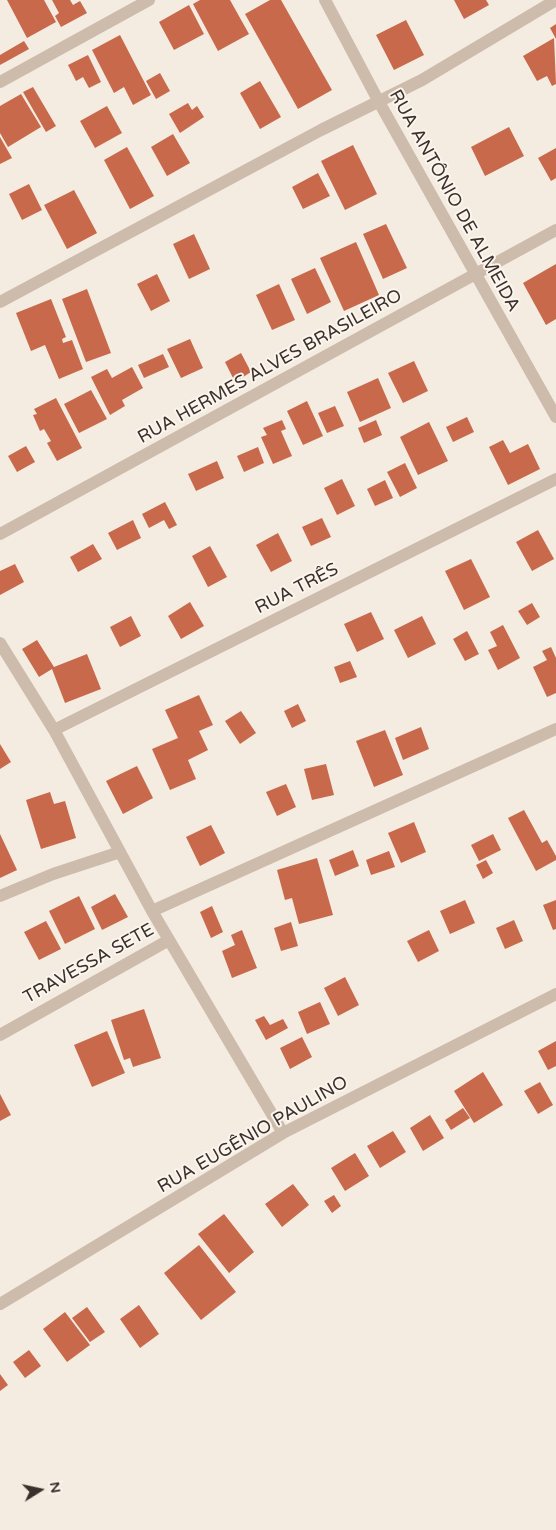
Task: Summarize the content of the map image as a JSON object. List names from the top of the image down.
{
  "streets": {
    "street": [
      "RUA ANTÔNIO DE ALMEIDA",
      "RUA HERMES ALVES BRASILEIRO",
      "RUA TRÊS",
      "TRAVESSA SETE",
      "RUA EUGÊNIO PAULINO"
    ]
  },
  "crossings": [
    ["RUA ANTÔNIO DE ALMEIDA", "RUA HERMES ALVES BRASILEIRO"]
  ],
  "north": "right"
}
